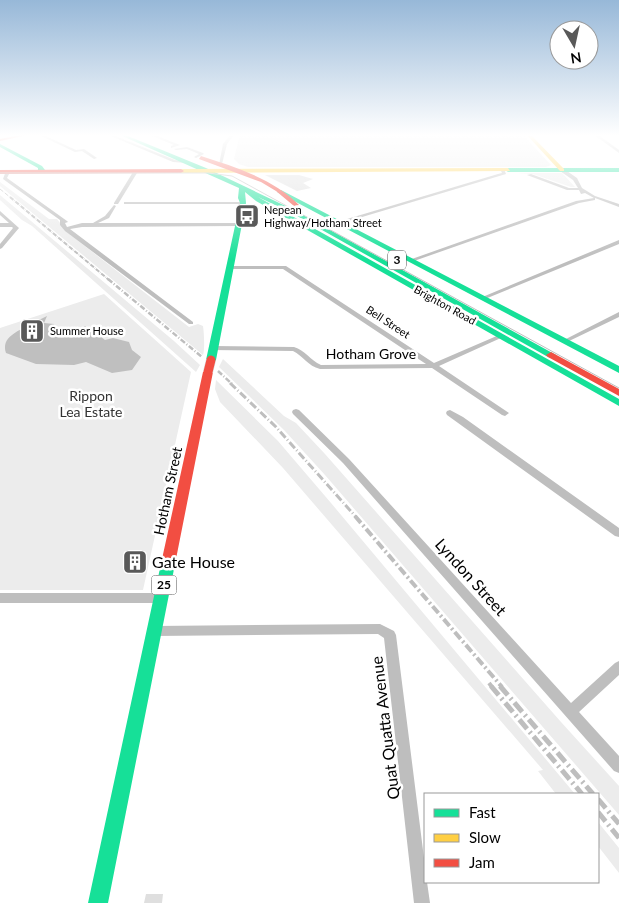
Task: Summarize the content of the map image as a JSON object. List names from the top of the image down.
{
  "streets": {
    "main road": [
      "3",
      "Brighton Road",
      "Hotham Street",
      "25"
    ],
    "street": [
      "Bell Street",
      "Hotham Grove",
      "Lyndon Street",
      "Quat Quatta Avenue"
    ]
  },
  "crossings": [
    ["Brighton Road", "Hotham Grove"],
    ["Brighton Road", "Hotham Street"],
    ["Bell Street", "Hotham Grove"],
    ["Bell Street", "Hotham Street"],
    ["Hotham Grove", "Hotham Street"],
    ["Hotham Street", "Quat Quatta Avenue"]
  ],
  "parks": ["Rippon Lea Estate"],
  "places": {
    "bus stop": ["Nepean Highway/Hotham Street"],
    "building": ["Summer House", "Gate House"]
  },
  "legend": ["Fast", "Slow", "Jam"],
  "north": "bottom"
}
